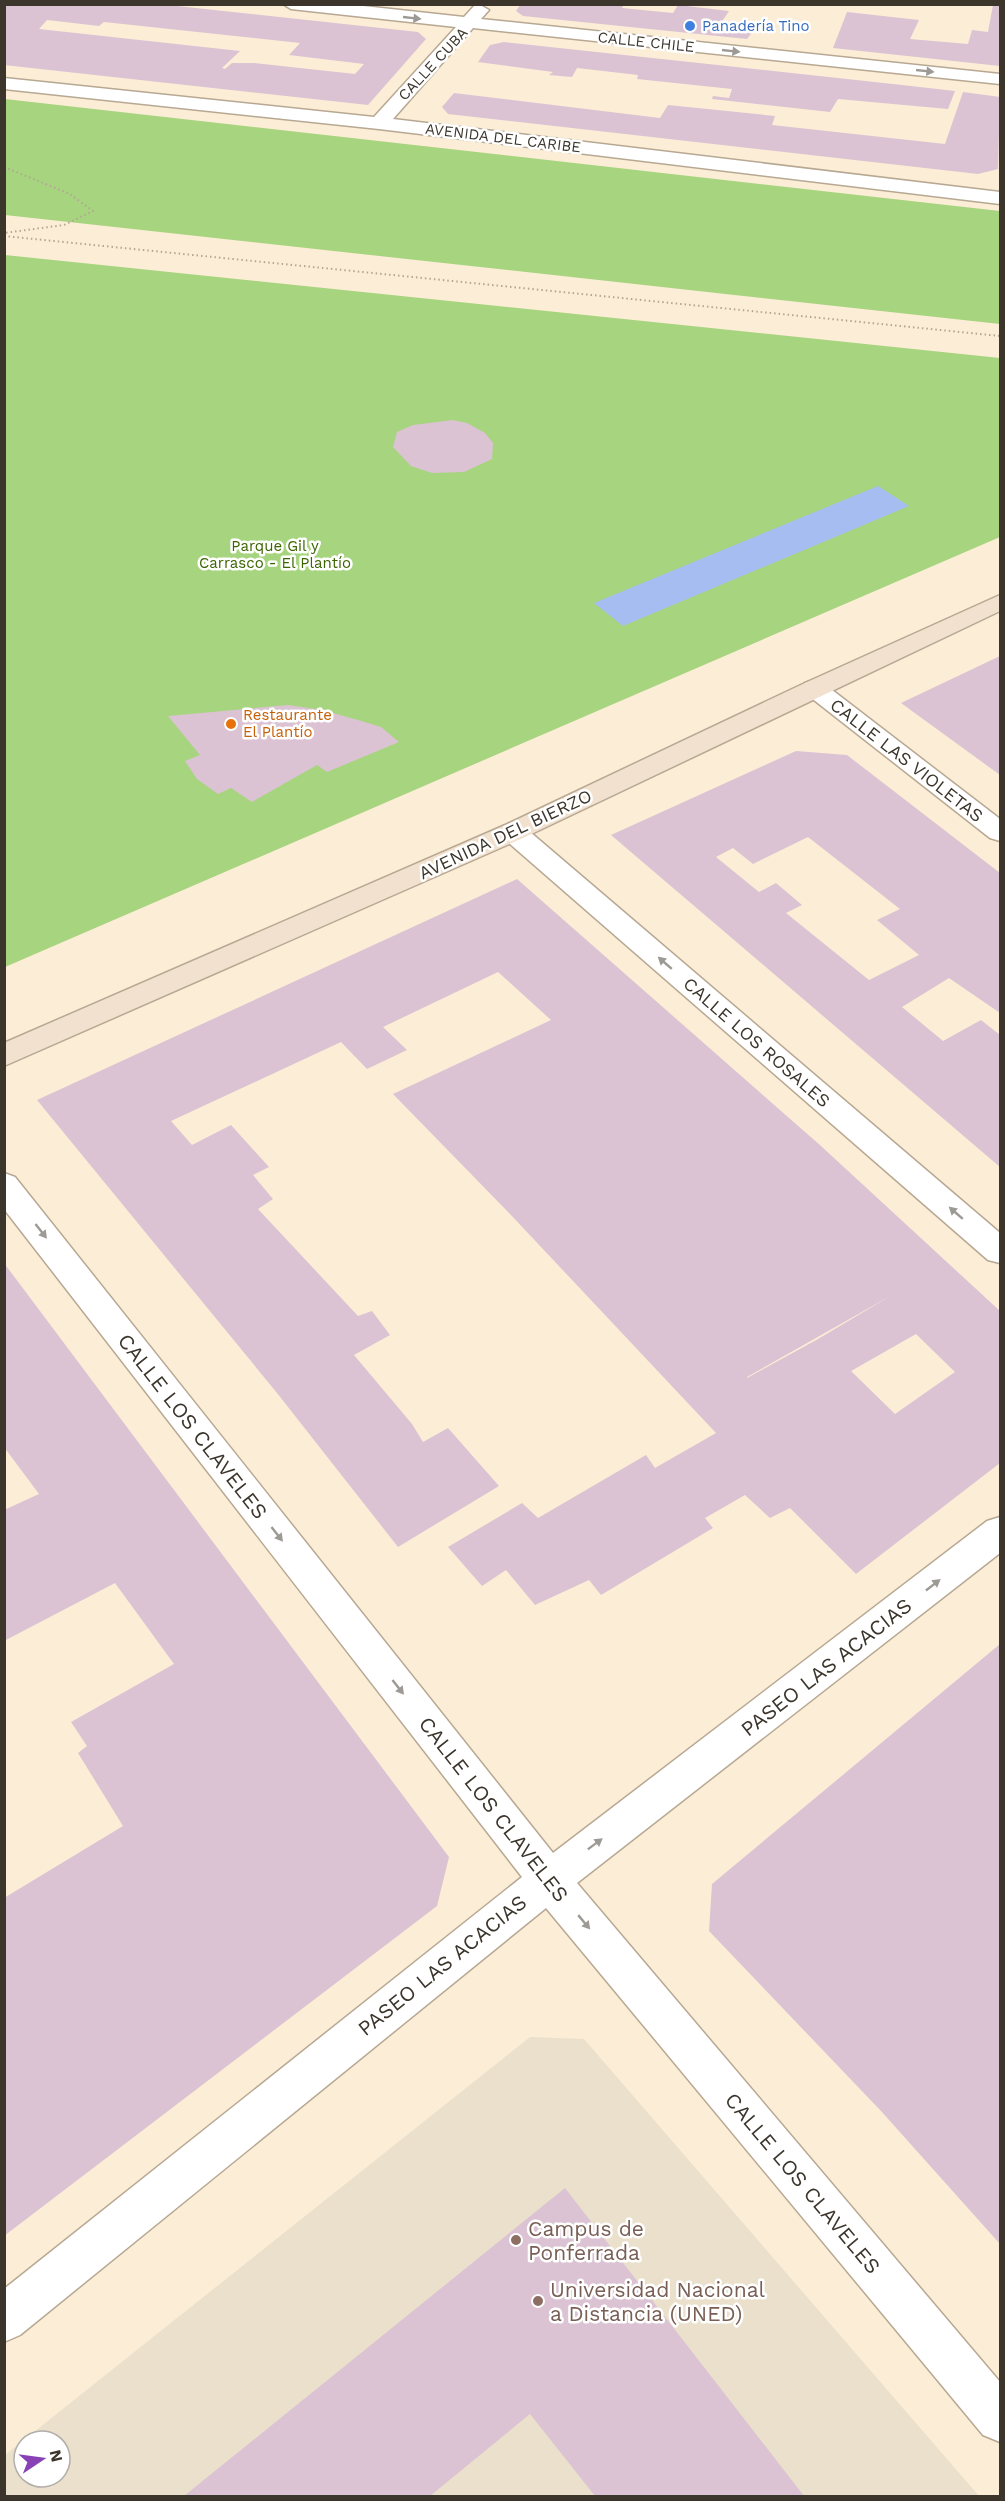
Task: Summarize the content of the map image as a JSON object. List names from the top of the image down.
{
  "streets": {
    "main road": ["AVENIDA DEL BIERZO"],
    "street": [
      "CALLE CHILE",
      "CALLE CUBA",
      "AVENIDA DEL CARIBE",
      "CALLE LAS VIOLETAS",
      "CALLE LOS ROSALES",
      "CALLE LOS CLAVELES",
      "PASEO LAS ACACIAS"
    ]
  },
  "crossings": [
    ["CALLE CHILE", "CALLE CUBA"],
    ["CALLE CUBA", "AVENIDA DEL CARIBE"],
    ["CALLE LAS VIOLETAS", "AVENIDA DEL BIERZO"],
    ["AVENIDA DEL BIERZO", "CALLE LOS ROSALES"],
    ["CALLE LOS CLAVELES", "PASEO LAS ACACIAS"]
  ],
  "one_way": [
    "CALLE CHILE",
    "CALLE LOS ROSALES",
    "CALLE LOS CLAVELES",
    "PASEO LAS ACACIAS"
  ],
  "parks": ["Parque Gil y Carrasco - El Plantío"],
  "places": [
    "Panadería Tino",
    "Restaurante El Plantío",
    "Campus de Ponferrada",
    "Universidad Nacional a Distancia (UNED)"
  ],
  "north": "right"
}
